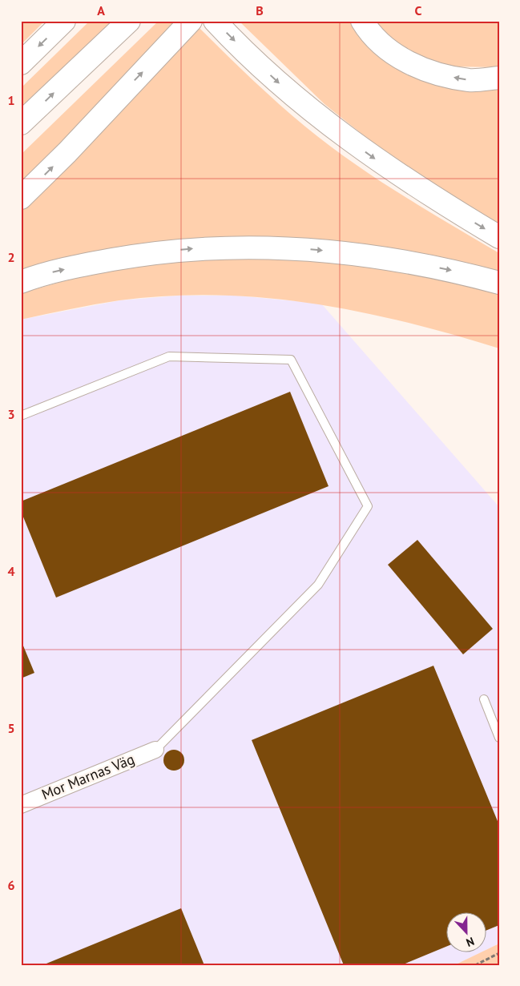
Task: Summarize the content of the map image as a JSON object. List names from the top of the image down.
{
  "streets": {
    "street": ["Mor Marnas Väg"]
  },
  "north": "bottom",
  "grid": {
    "columns": ["A", "B", "C"],
    "rows": [
      "1",
      "2",
      "3",
      "4",
      "5",
      "6"
    ]
  }
}
